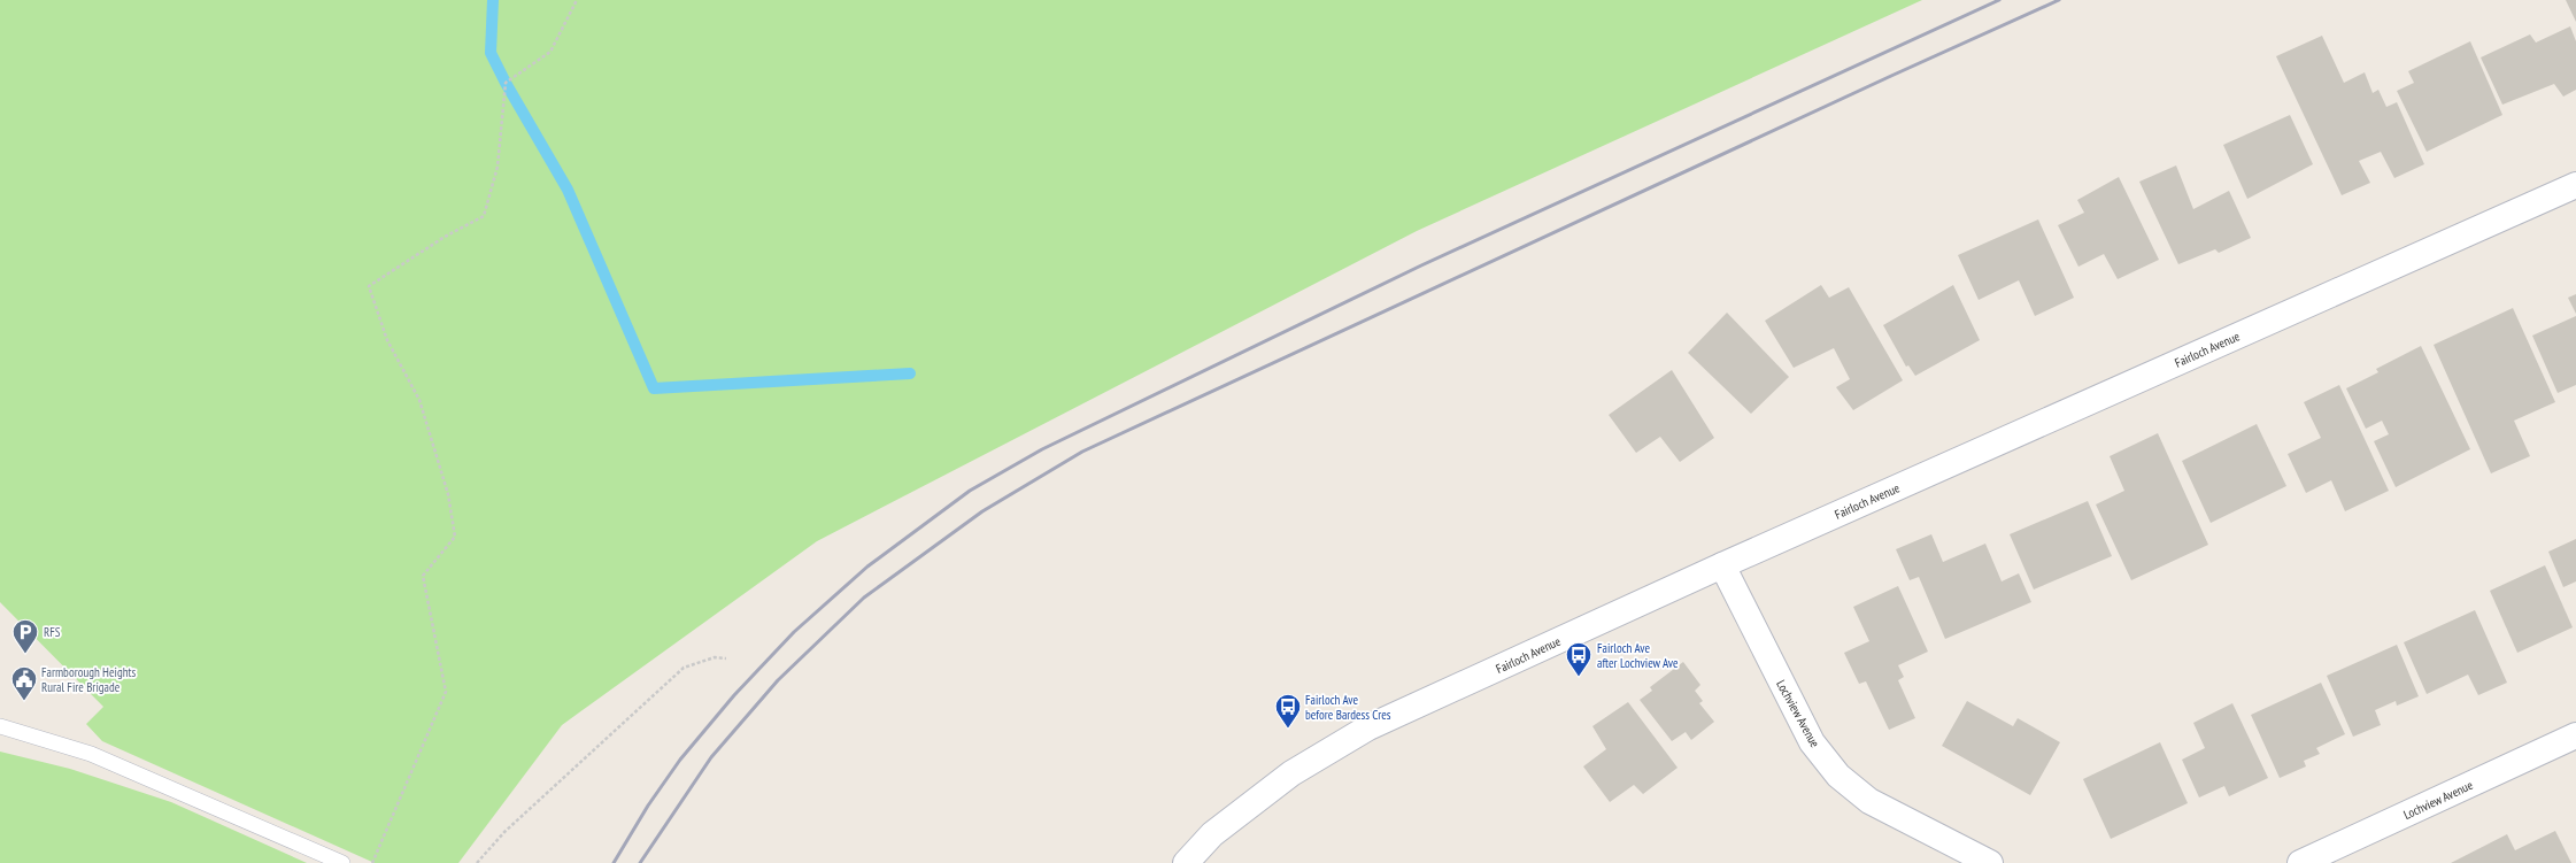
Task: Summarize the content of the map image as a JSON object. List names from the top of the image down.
{
  "streets": {
    "street": ["Fairloch Avenue", "Lochview Avenue"]
  },
  "crossings": [
    ["Fairloch Avenue", "Lochview Avenue"]
  ],
  "places": {
    "parking": ["RFS"],
    "bus stop": ["Fairloch Ave after Lochview Ave", "Fairloch Ave before Bardess Cres"],
    "public building": ["Farmborough Heights Rural Fire Brigade"]
  }
}
